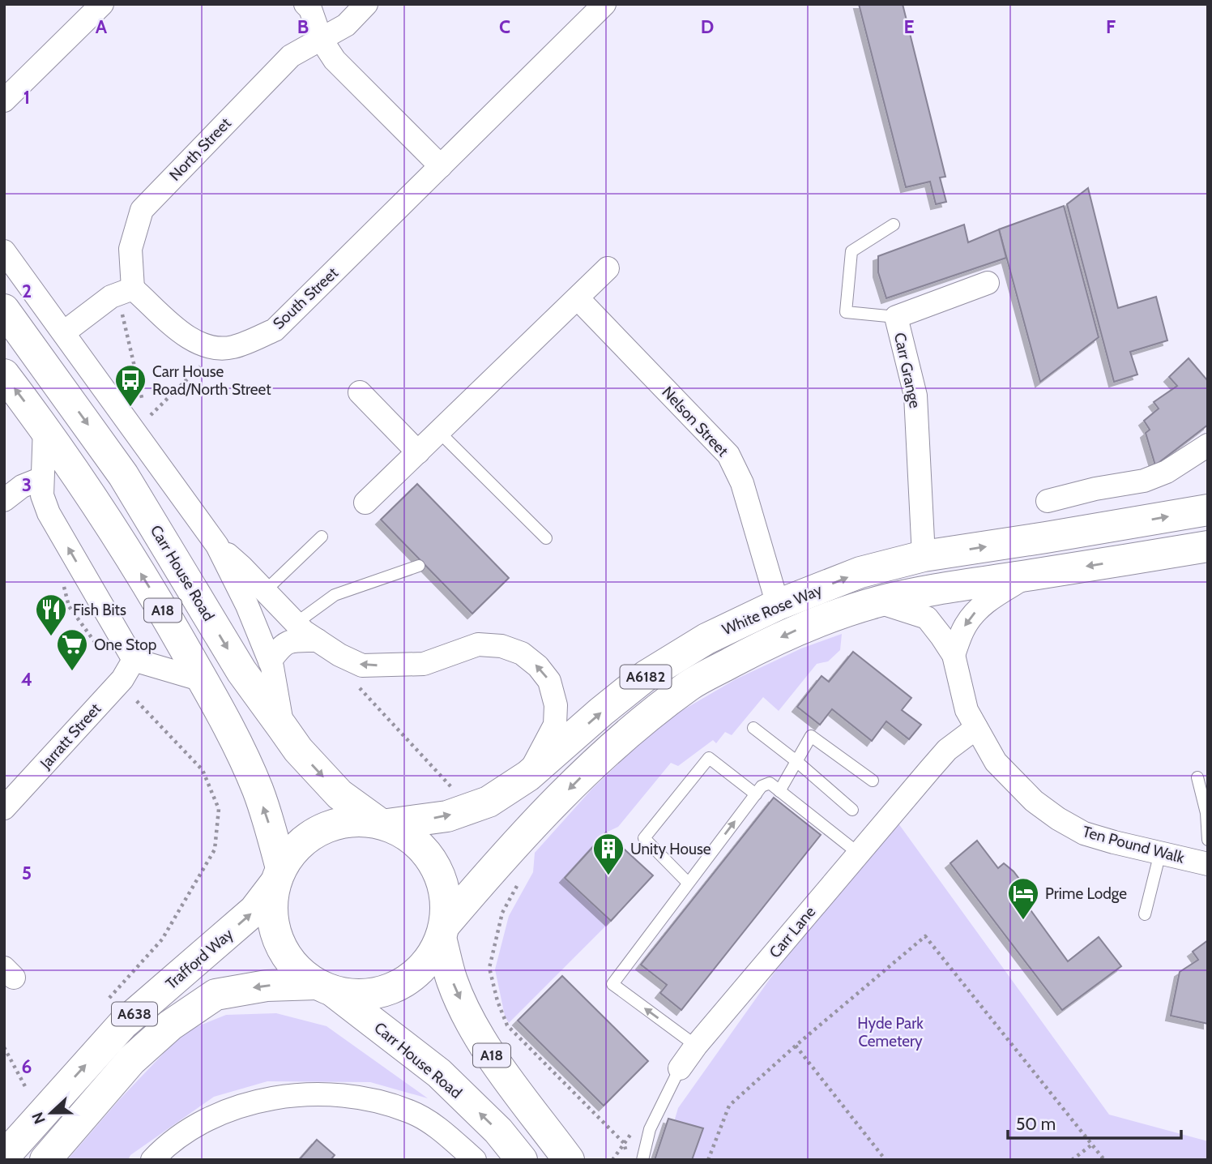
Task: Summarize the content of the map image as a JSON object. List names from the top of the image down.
{
  "streets": {
    "highway": [
      "Carr House Road",
      "White Rose Way",
      "A18",
      "A6182",
      "Trafford Way",
      "A638"
    ],
    "street": [
      "North Street",
      "South Street",
      "Carr Grange",
      "Nelson Street",
      "Jarratt Street",
      "Ten Pound Walk",
      "Carr Lane"
    ]
  },
  "crossings": [
    ["Carr Grange", "White Rose Way"],
    ["Nelson Street", "White Rose Way"],
    ["Carr House Road", "White Rose Way"],
    ["Carr House Road", "A18"],
    ["Carr House Road", "Trafford Way"],
    ["Carr House Road", "A638"],
    ["White Rose Way", "A18"],
    ["White Rose Way", "Ten Pound Walk"],
    ["White Rose Way", "Trafford Way"],
    ["White Rose Way", "A638"],
    ["A18", "Trafford Way"],
    ["A18", "A638"],
    ["Ten Pound Walk", "Carr Lane"],
    ["Trafford Way", "A638"]
  ],
  "parks": ["Hyde Park Cemetery"],
  "places": {
    "bus stop": ["Carr House Road/North Street"],
    "restaurant": ["Fish Bits"],
    "supermarket": ["One Stop"],
    "building": ["Unity House"],
    "hotel": ["Prime Lodge"]
  },
  "scale_bar": "50 m",
  "north": "left",
  "grid": {
    "columns": [
      "A",
      "B",
      "C",
      "D",
      "E",
      "F"
    ],
    "rows": [
      "1",
      "2",
      "3",
      "4",
      "5",
      "6"
    ]
  }
}
